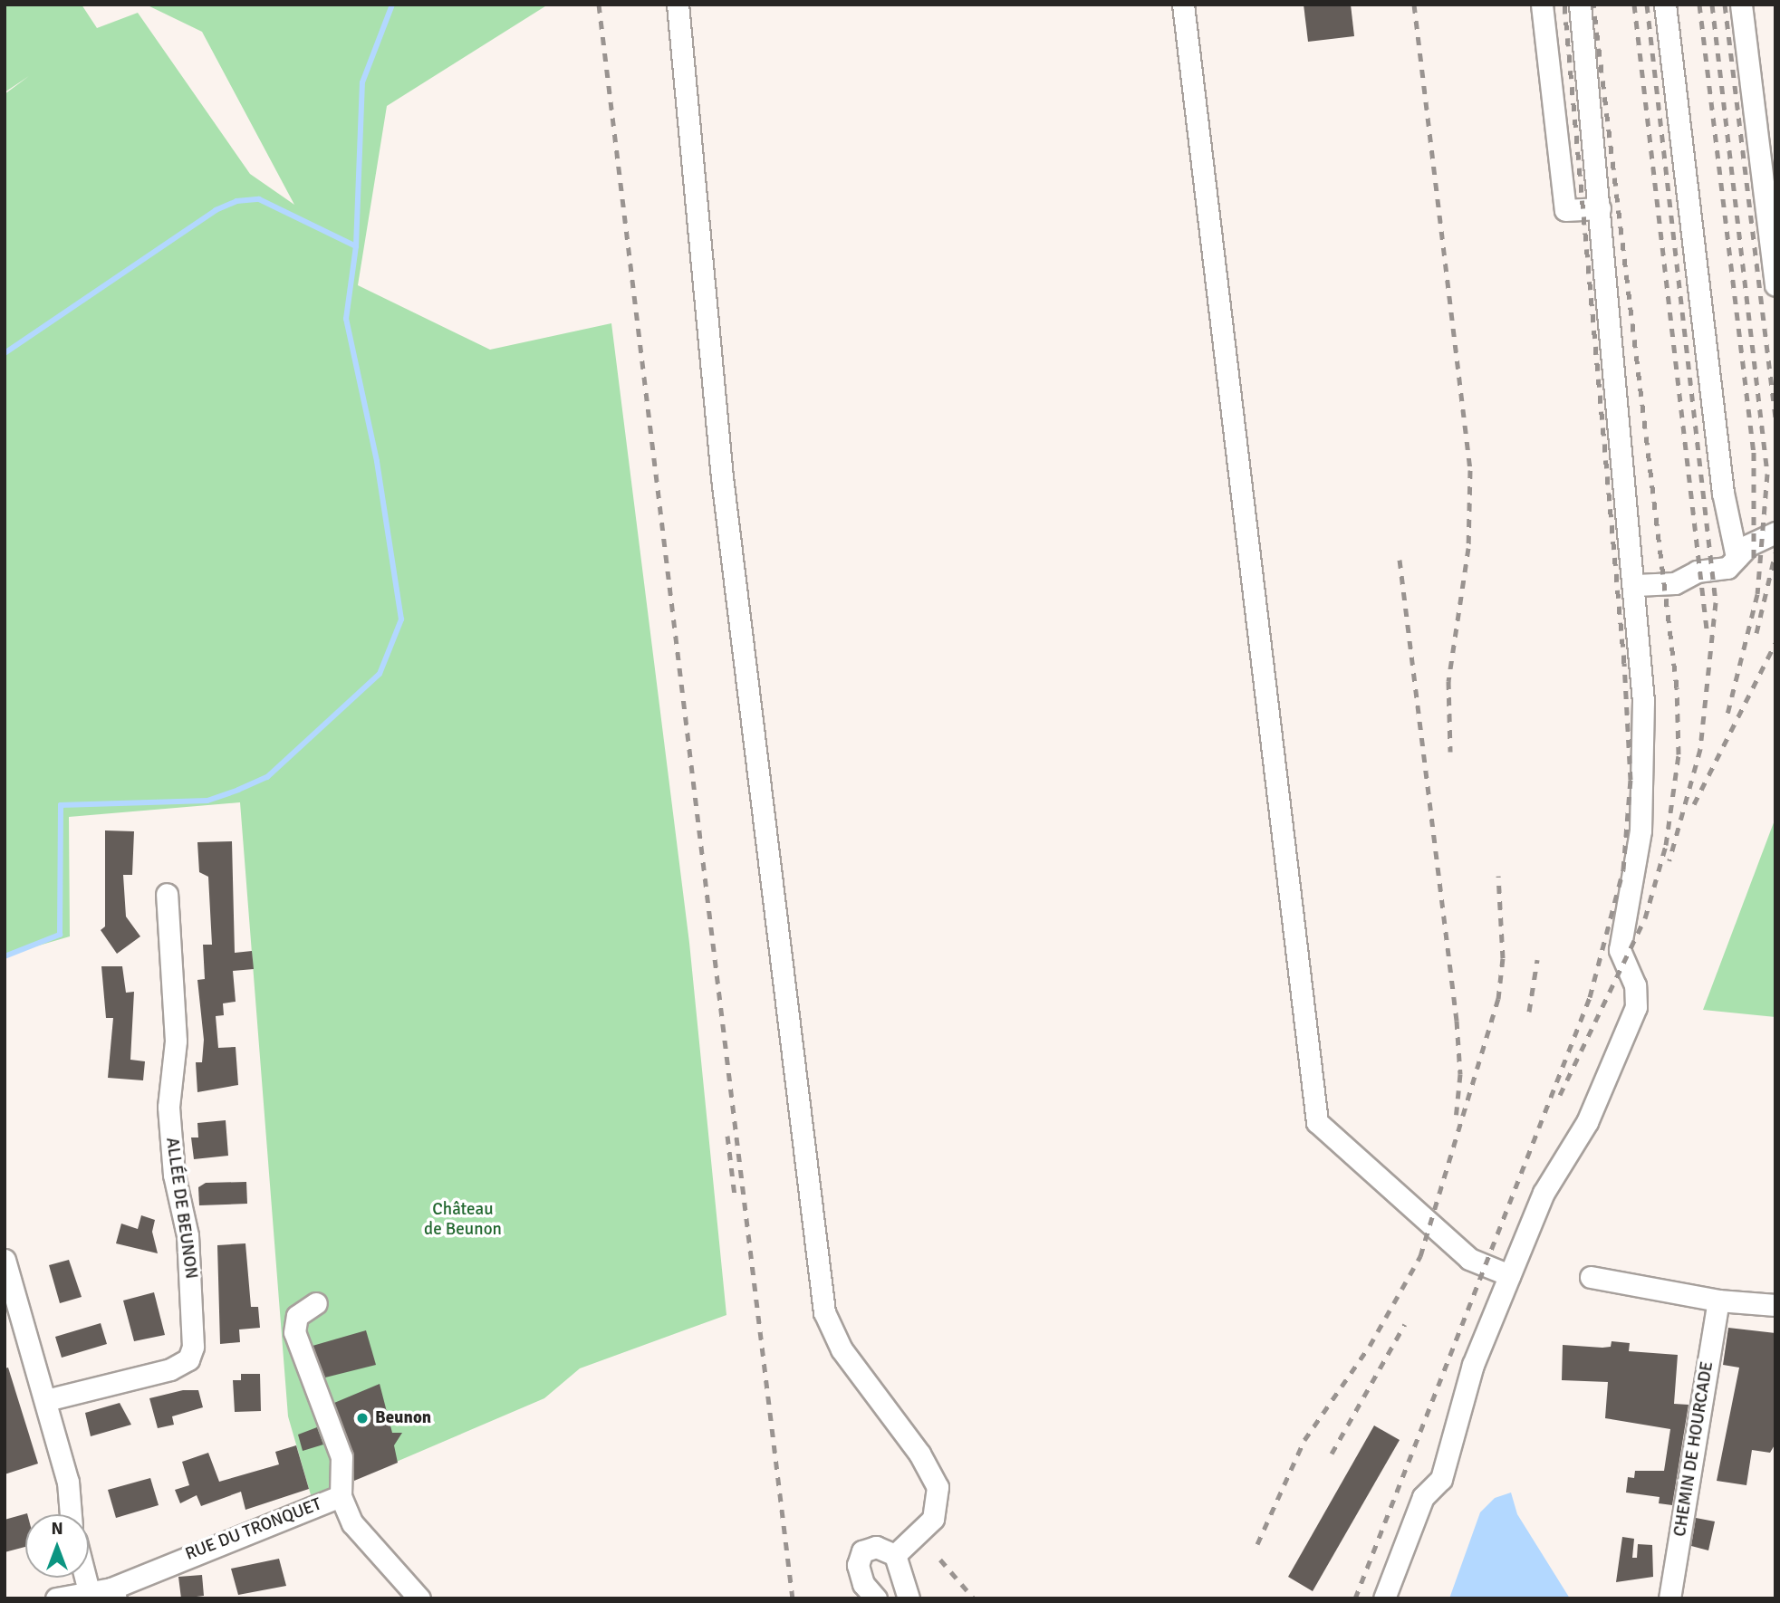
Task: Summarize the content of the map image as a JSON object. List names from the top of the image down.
{
  "streets": {
    "street": ["ALLÉE DE BEUNON", "CHEMIN DE HOURCADE", "RUE DU TRONQUET"]
  },
  "parks": ["Château de Beunon"],
  "places": ["Beunon"],
  "north": "top"
}
